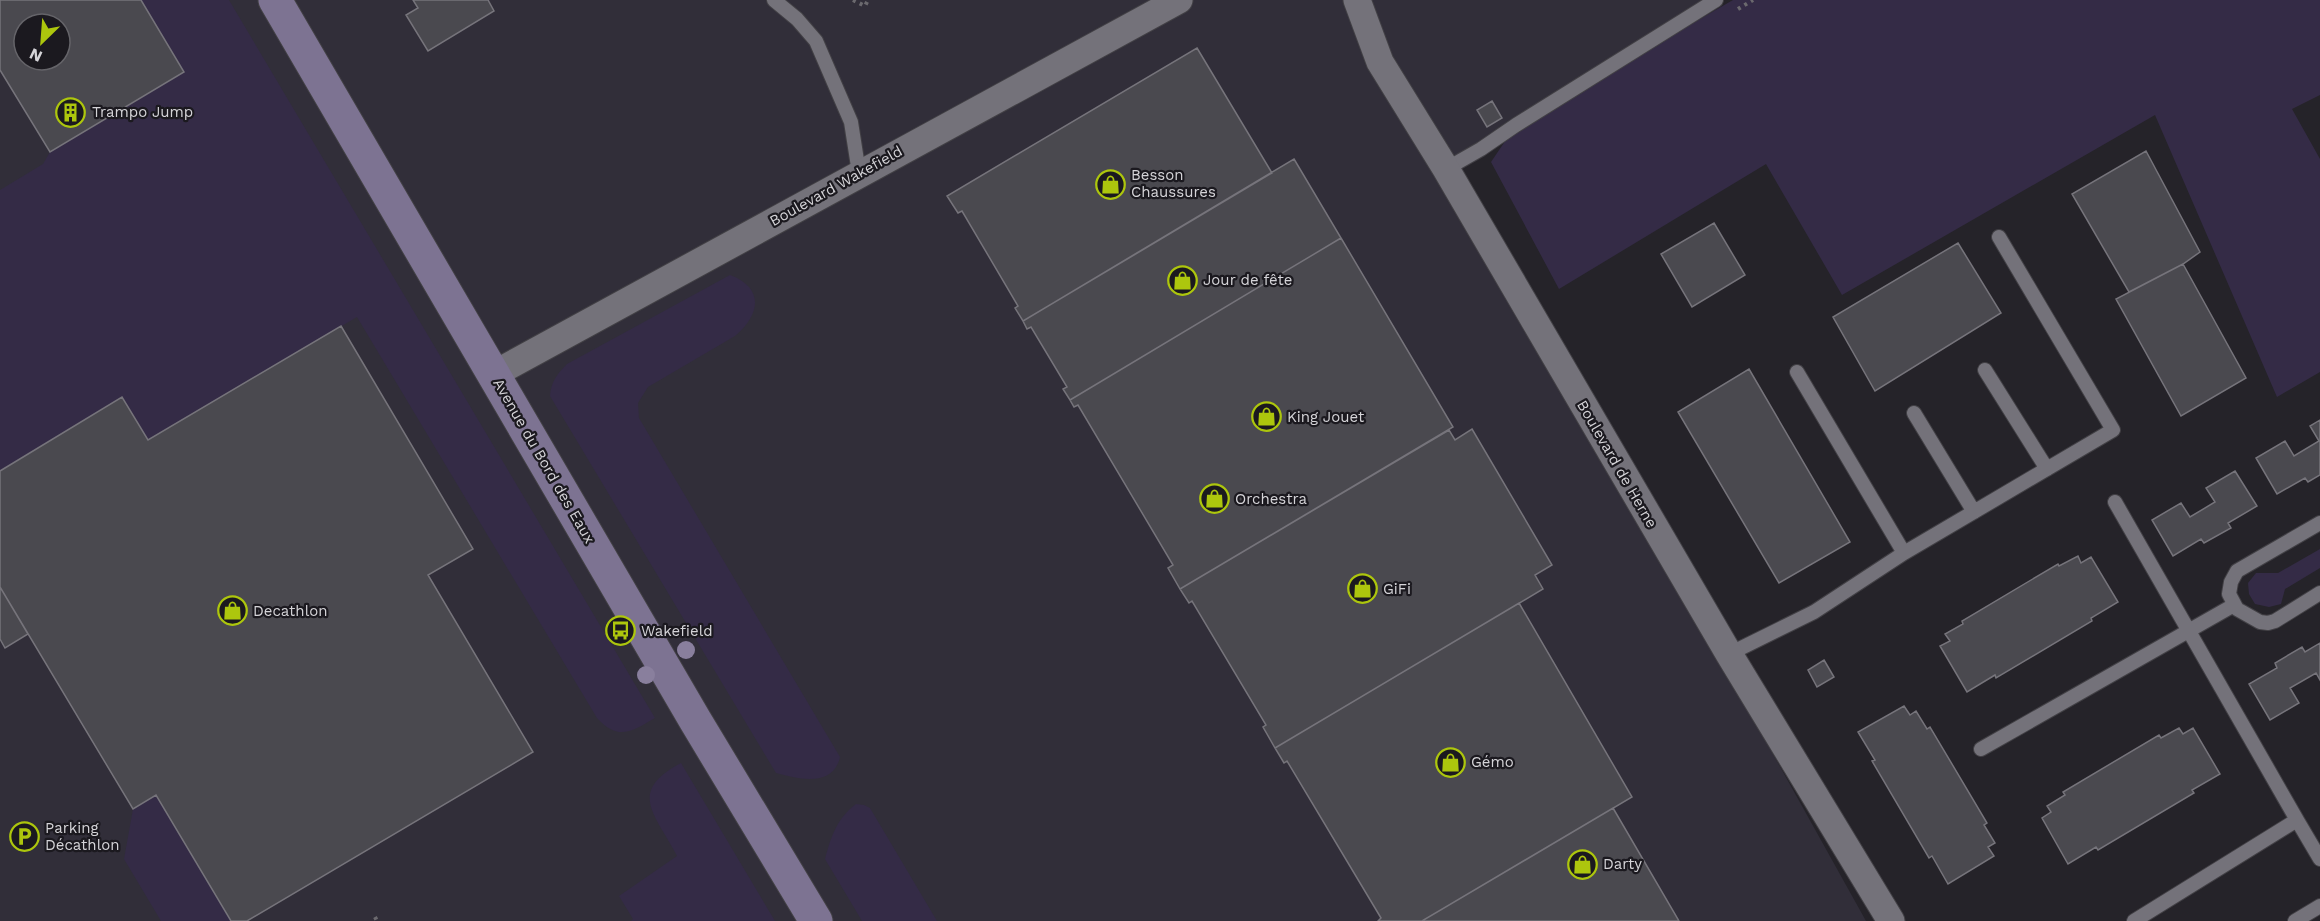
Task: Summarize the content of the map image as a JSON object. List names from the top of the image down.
{
  "streets": {
    "street": ["Boulevard Wakefield", "Avenue du Bord des Eaux", "Boulevard de Herne"]
  },
  "crossings": [
    ["Boulevard Wakefield", "Avenue du Bord des Eaux"]
  ],
  "places": {
    "building": ["Trampo Jump"],
    "shop": [
      "Besson Chaussures",
      "Jour de fête",
      "King Jouet",
      "Orchestra",
      "GiFi",
      "Decathlon",
      "Gémo",
      "Darty"
    ],
    "bus stop": ["Wakefield"],
    "parking": ["Parking Décathlon"]
  },
  "north": "bottom left"
}
